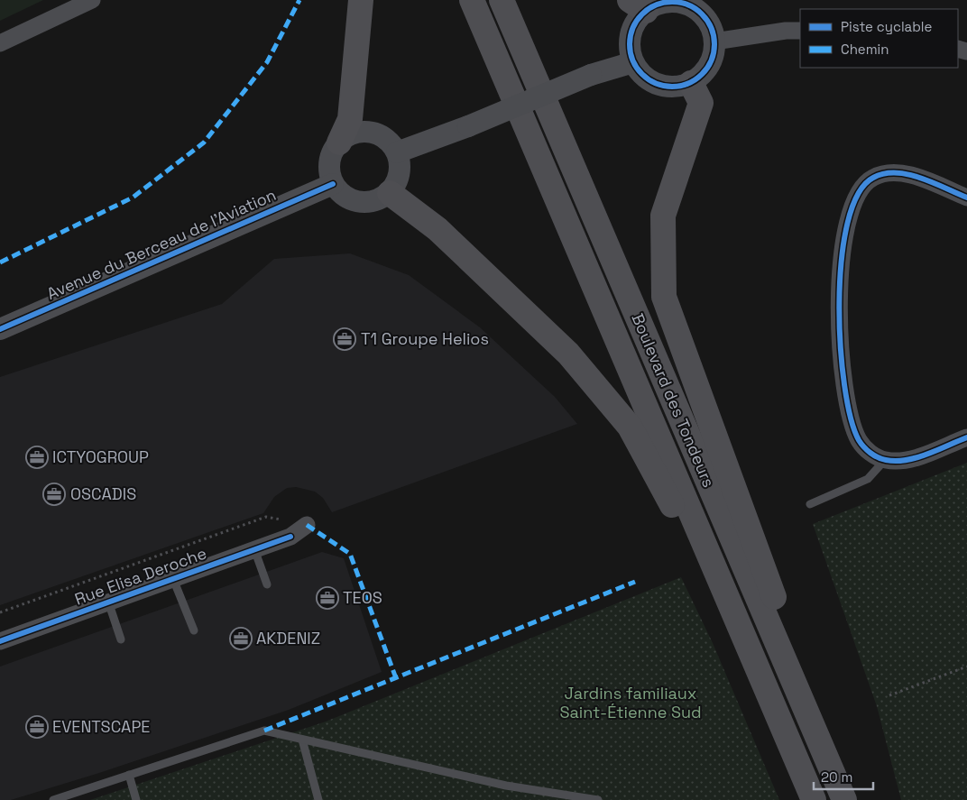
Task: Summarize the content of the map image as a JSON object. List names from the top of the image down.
{
  "streets": {
    "highway": ["Boulevard des Tondeurs"],
    "street": ["Avenue du Berceau de l'Aviation", "Rue Elisa Deroche"]
  },
  "parks": ["Jardins familiaux Saint-Étienne Sud"],
  "places": {
    "office": [
      "T1 Groupe Helios",
      "ICTYOGROUP",
      "OSCADIS",
      "TEOS",
      "AKDENIZ",
      "EVENTSCAPE"
    ]
  },
  "legend": ["Piste cyclable", "Chemin"],
  "scale_bar": "20 m"
}
